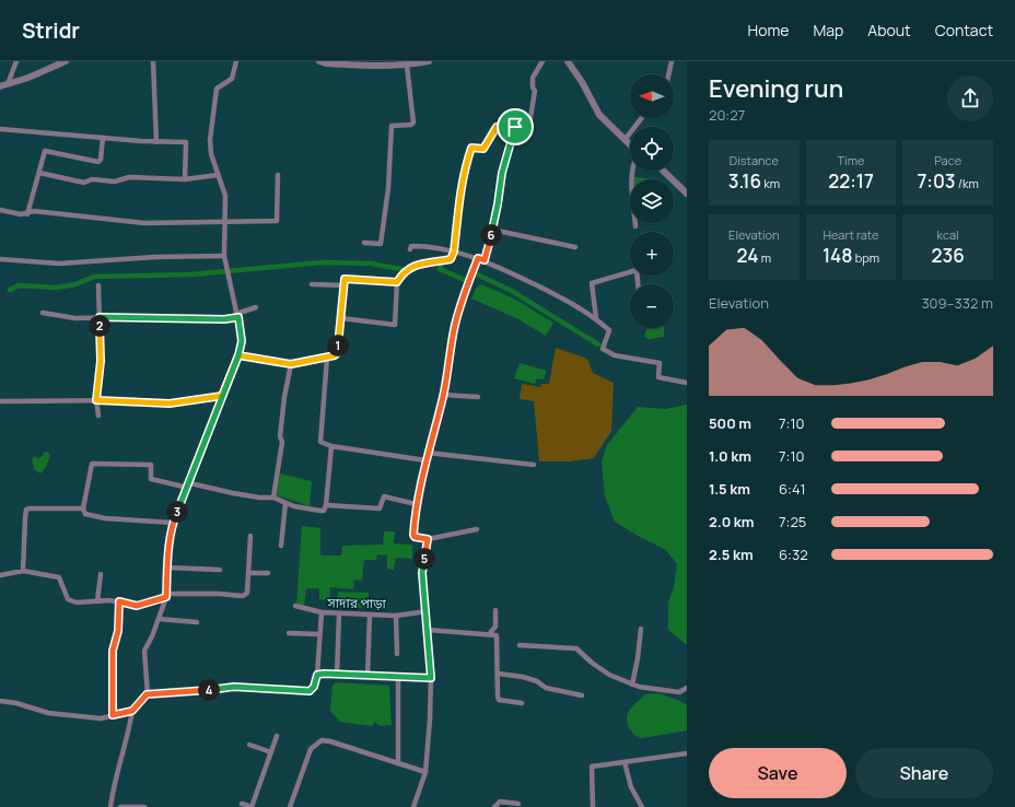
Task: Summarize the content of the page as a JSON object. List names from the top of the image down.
{
  "streets": {
    "street": ["সাদার পাড়া"]
  },
  "north": "left",
  "page": {
    "header": "Stridr",
    "nav": [
      "Home",
      "Map",
      "About",
      "Contact"
    ],
    "heading": ["Evening run", "20:27"],
    "map_buttons": ["+", "−"],
    "stats": [
      ["Distance", "3.16 km"],
      ["Time", "22:17"],
      ["Pace", "7:03 /km"],
      ["Elevation", "24 m"],
      ["Heart rate", "148 bpm"],
      ["kcal", "236"]
    ],
    "pins": [
      "6",
      "2",
      "1",
      "3",
      "5",
      "4"
    ],
    "chart": ["Elevation", "309–332 m"],
    "list": [
      {
        "name": "500 m",
        "note": "7:10"
      },
      {
        "name": "1.0 km",
        "note": "7:10"
      },
      {
        "name": "1.5 km",
        "note": "6:41"
      },
      {
        "name": "2.0 km",
        "note": "7:25"
      },
      {
        "name": "2.5 km",
        "note": "6:32"
      }
    ],
    "buttons": ["Save", "Share"]
  }
}
